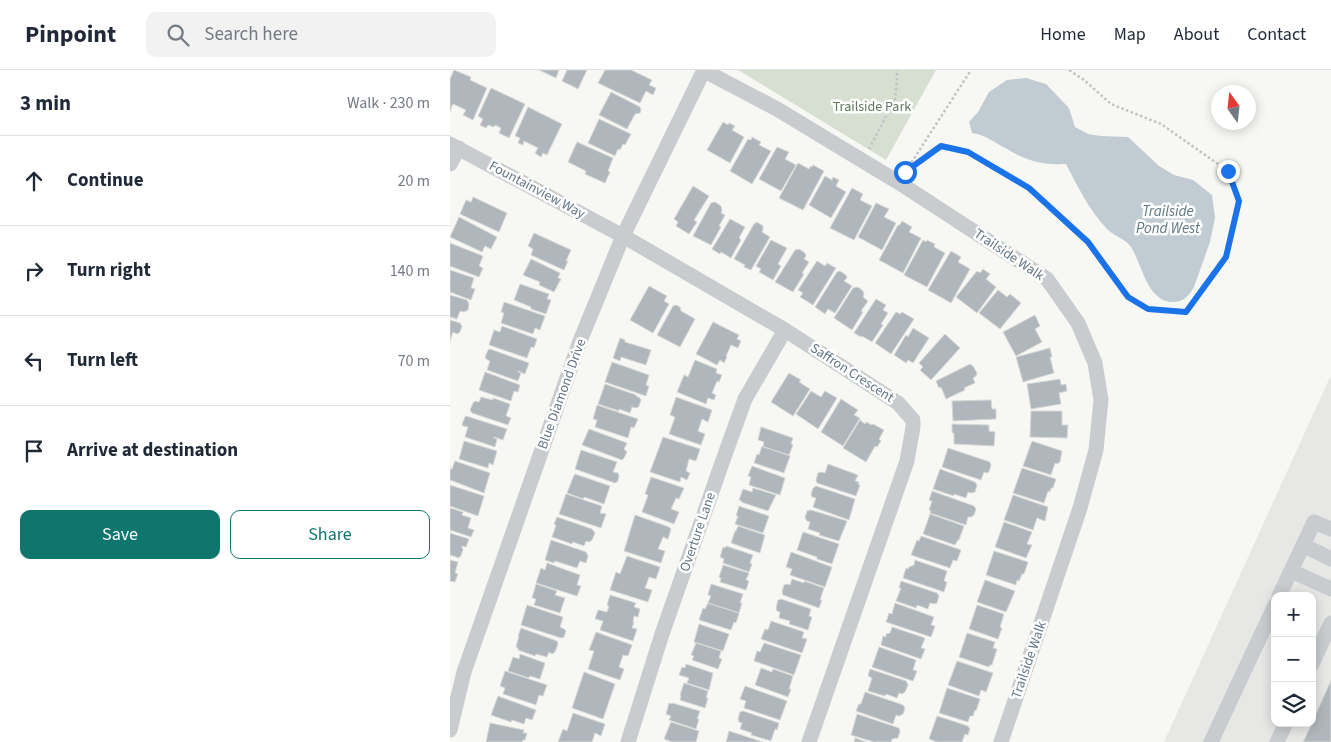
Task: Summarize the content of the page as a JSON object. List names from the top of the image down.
{
  "streets": {
    "street": [
      "Fountainview Way",
      "Trailside Walk",
      "Saffron Crescent",
      "Blue Diamond Drive",
      "Overture Lane"
    ]
  },
  "crossings": [
    ["Fountainview Way", "Saffron Crescent"],
    ["Fountainview Way", "Blue Diamond Drive"],
    ["Trailside Walk", "Blue Diamond Drive"],
    ["Saffron Crescent", "Blue Diamond Drive"],
    ["Saffron Crescent", "Overture Lane"]
  ],
  "water": ["Trailside Pond West"],
  "parks": ["Trailside Park"],
  "north": "top",
  "page": {
    "header": "Pinpoint",
    "search": "Search here",
    "nav": [
      "Home",
      "Map",
      "About",
      "Contact"
    ],
    "heading": ["3 min", "Walk · 230 m"],
    "list": [
      ["Continue", "20 m"],
      ["Turn right", "140 m"],
      ["Turn left", "70 m"],
      "Arrive at destination"
    ],
    "buttons": ["Save", "Share"],
    "map_buttons": ["+", "−"]
  }
}
